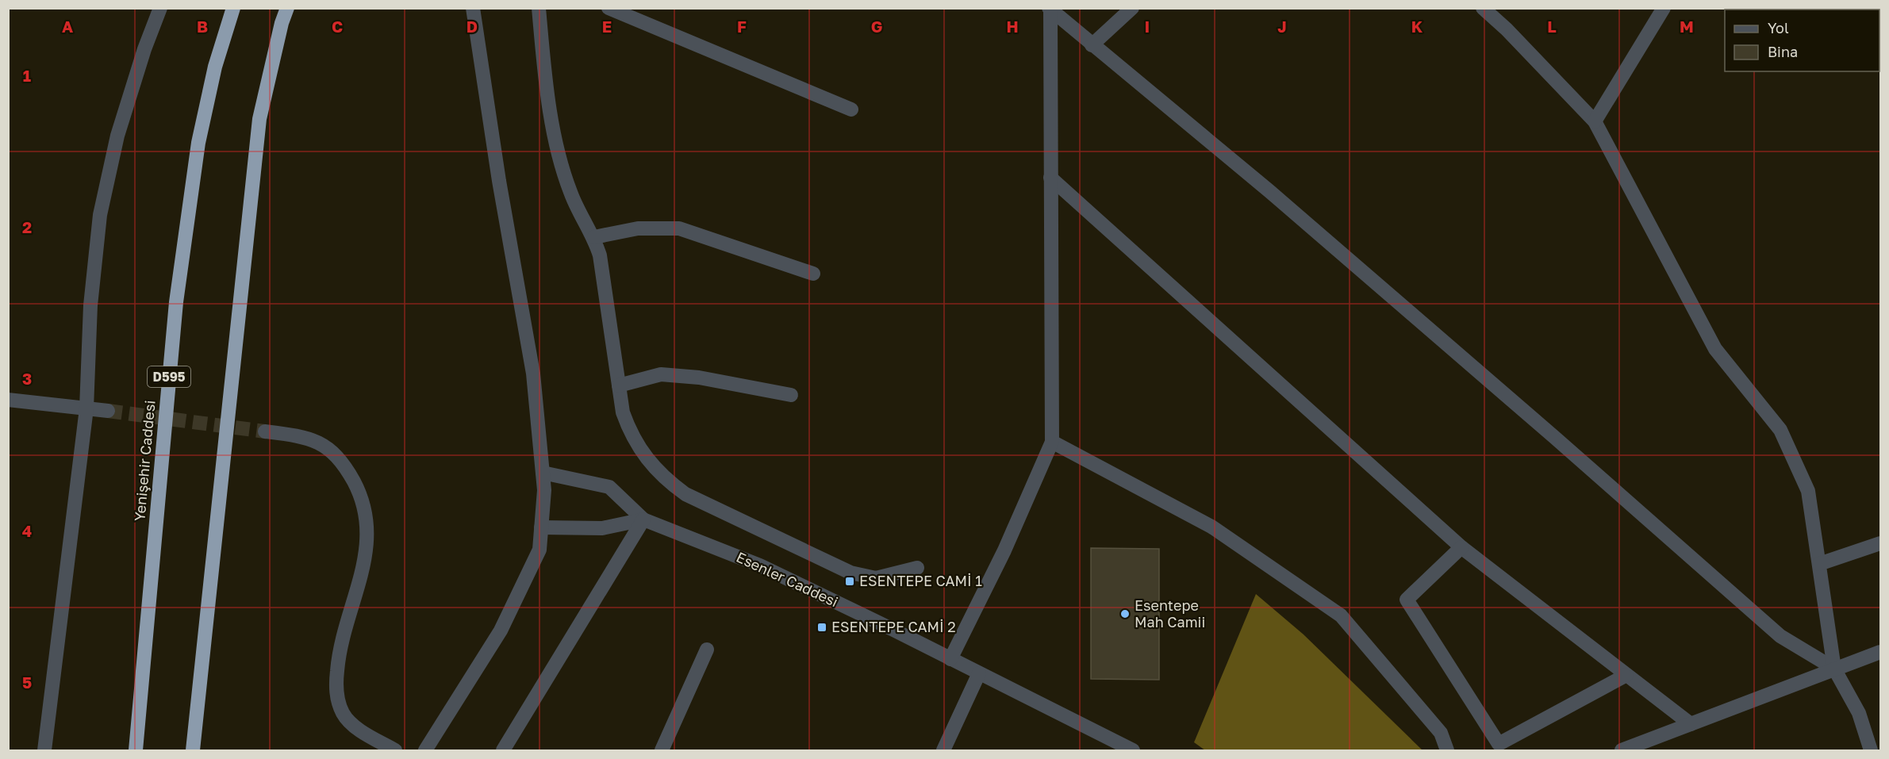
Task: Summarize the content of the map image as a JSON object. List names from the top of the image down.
{
  "streets": {
    "highway": ["D595", "Yenişehir Caddesi"],
    "street": ["Esenler Caddesi"]
  },
  "places": {
    "transit": ["ESENTEPE CAMİ 1", "ESENTEPE CAMİ 2"],
    "other": ["Esentepe Mah Camii"]
  },
  "legend": ["Yol", "Bina"],
  "grid": {
    "columns": [
      "A",
      "B",
      "C",
      "D",
      "E",
      "F",
      "G",
      "H",
      "I",
      "J",
      "K",
      "L",
      "M"
    ],
    "rows": [
      "1",
      "2",
      "3",
      "4",
      "5"
    ]
  }
}
